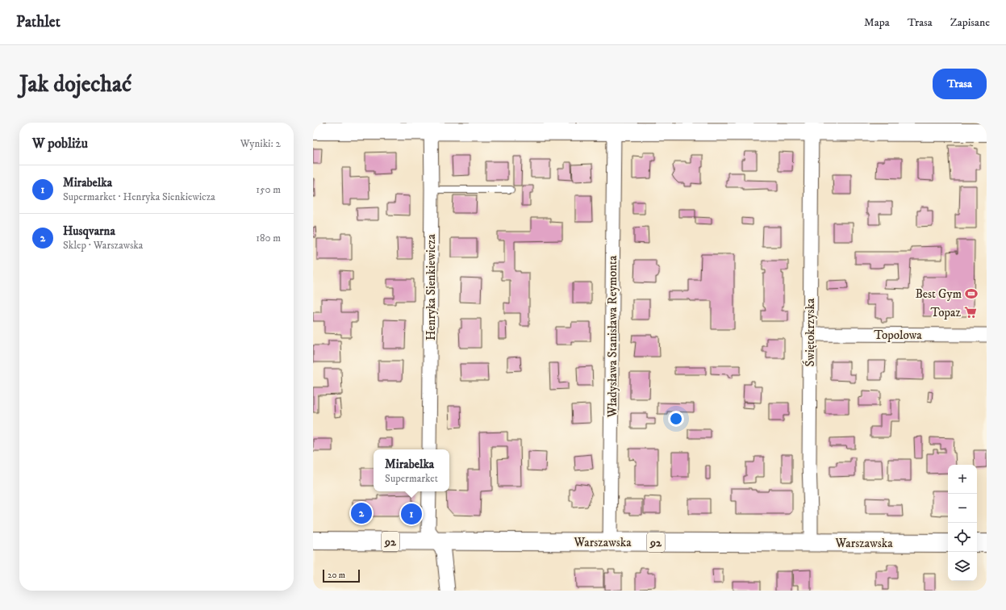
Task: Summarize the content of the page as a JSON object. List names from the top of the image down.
{
  "streets": {
    "street": [
      "Henryka Sienkiewicza",
      "Świętokrzyska",
      "Topolowa",
      "Władysława Stanisława Reymonta",
      "92",
      "Warszawska"
    ]
  },
  "crossings": [
    ["Świętokrzyska", "Topolowa"],
    ["Świętokrzyska", "Warszawska"],
    ["Władysława Stanisława Reymonta", "Warszawska"]
  ],
  "places": {
    "sports": ["Best Gym"],
    "supermarket": ["Topaz"]
  },
  "scale_bar": "20 m",
  "page": {
    "header": "Pathlet",
    "nav": ["Mapa", "Trasa", "Zapisane"],
    "buttons": "Trasa",
    "title": "Jak dojechać",
    "heading": ["W pobliżu", "Wyniki: 2"],
    "list": [
      {
        "mark": "1",
        "name": "Mirabelka",
        "note": "Supermarket · Henryka Sienkiewicza",
        "value": "150 m"
      },
      {
        "mark": "2",
        "name": "Husqvarna",
        "note": "Sklep · Warszawska",
        "value": "180 m"
      }
    ],
    "popup": ["Mirabelka", "Supermarket"],
    "map_buttons": ["+", "−"],
    "pins": ["2", "1"],
    "scale": "20 m"
  }
}
